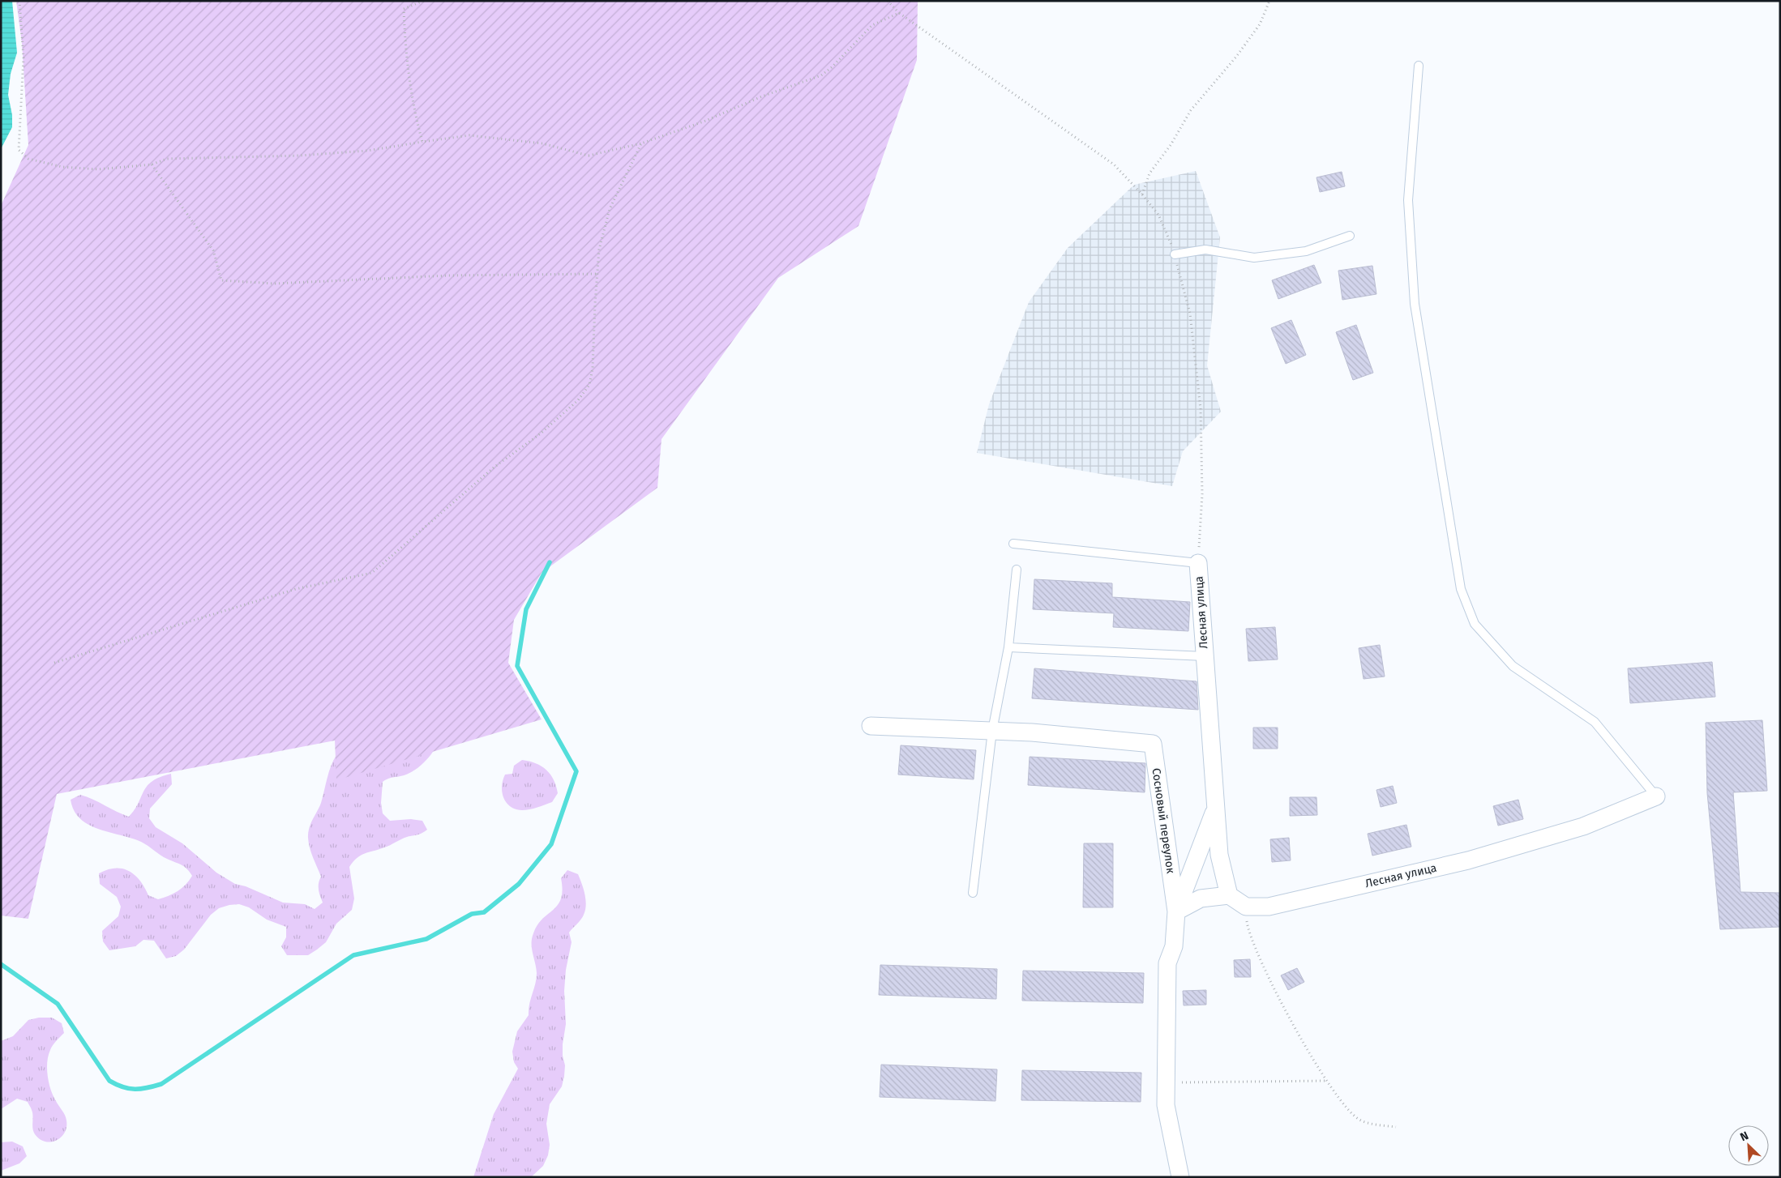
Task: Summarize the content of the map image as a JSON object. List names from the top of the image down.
{
  "streets": {
    "street": ["Лесная улица", "Сосновый переулок"]
  },
  "crossings": [
    ["Лесная улица", "Сосновый переулок"]
  ],
  "north": "top left"
}
